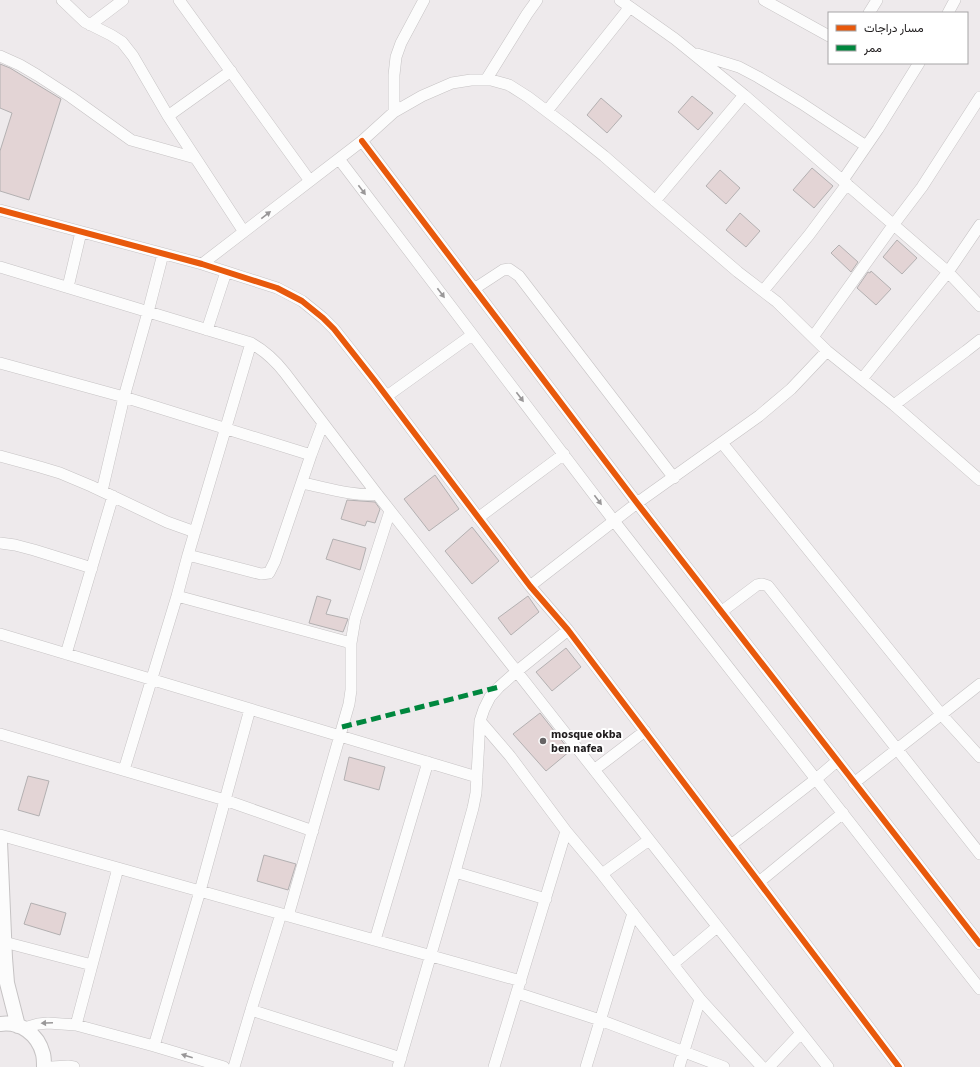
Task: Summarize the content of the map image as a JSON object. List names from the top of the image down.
{
  "places": ["mosque okba ben nafea"],
  "legend": ["مسار دراجات", "ممر"]
}
